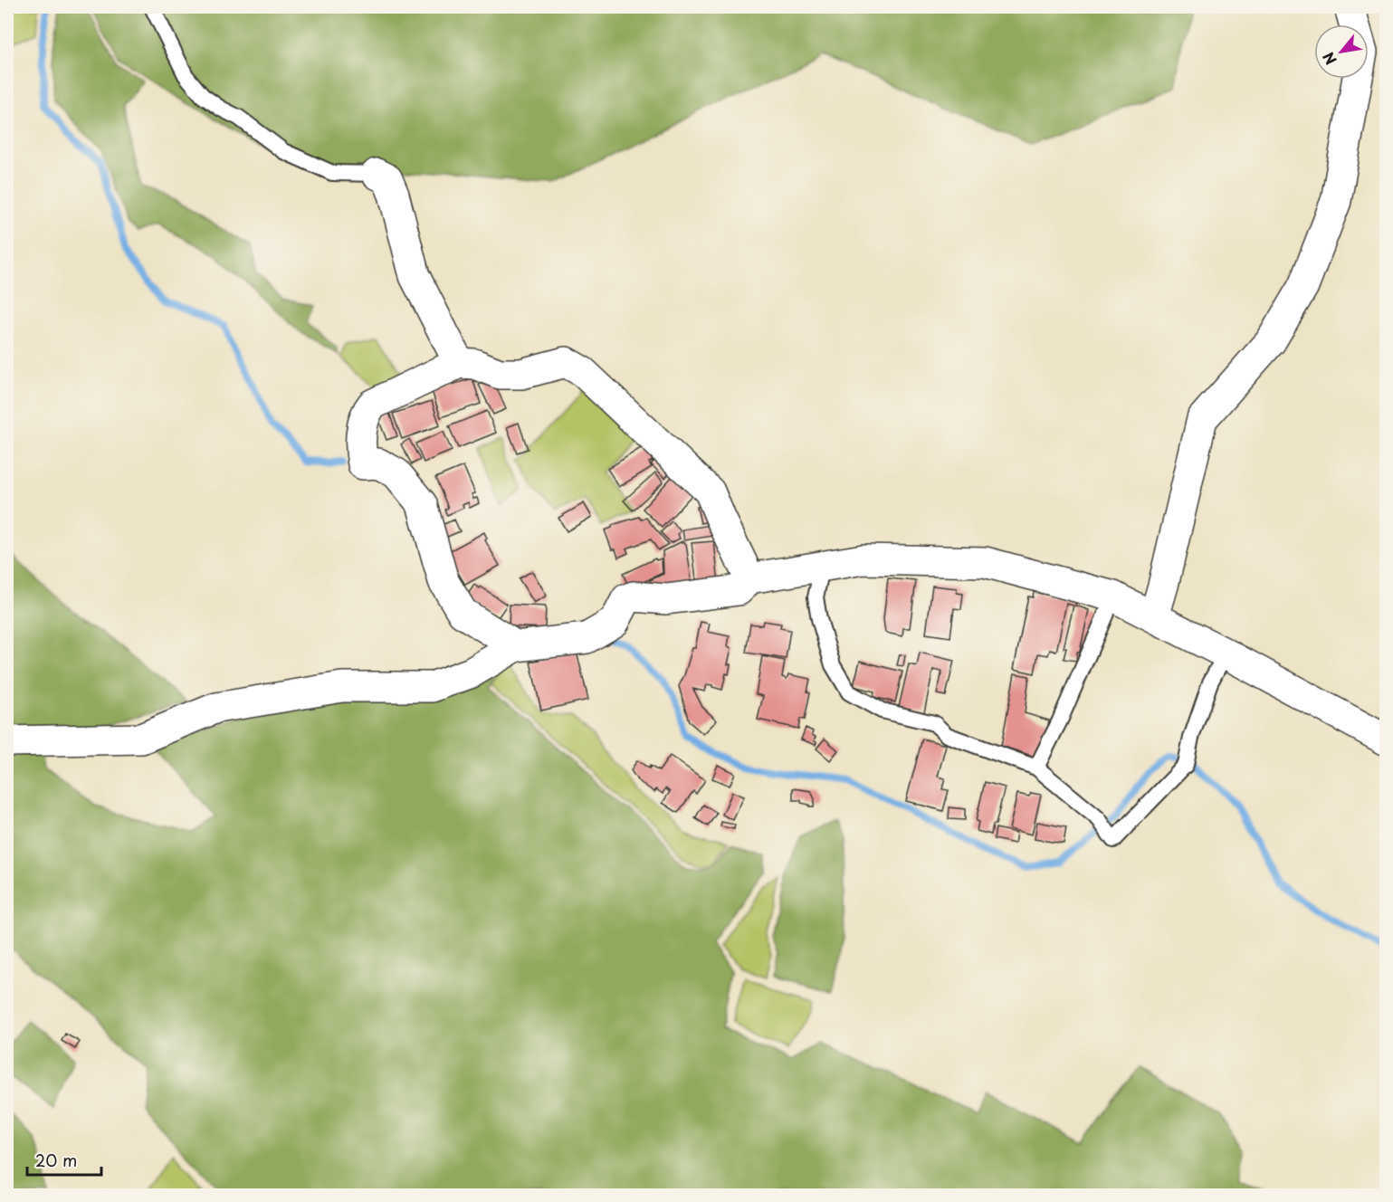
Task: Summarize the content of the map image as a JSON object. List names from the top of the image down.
{
  "scale_bar": "20 m",
  "north": "bottom left"
}
